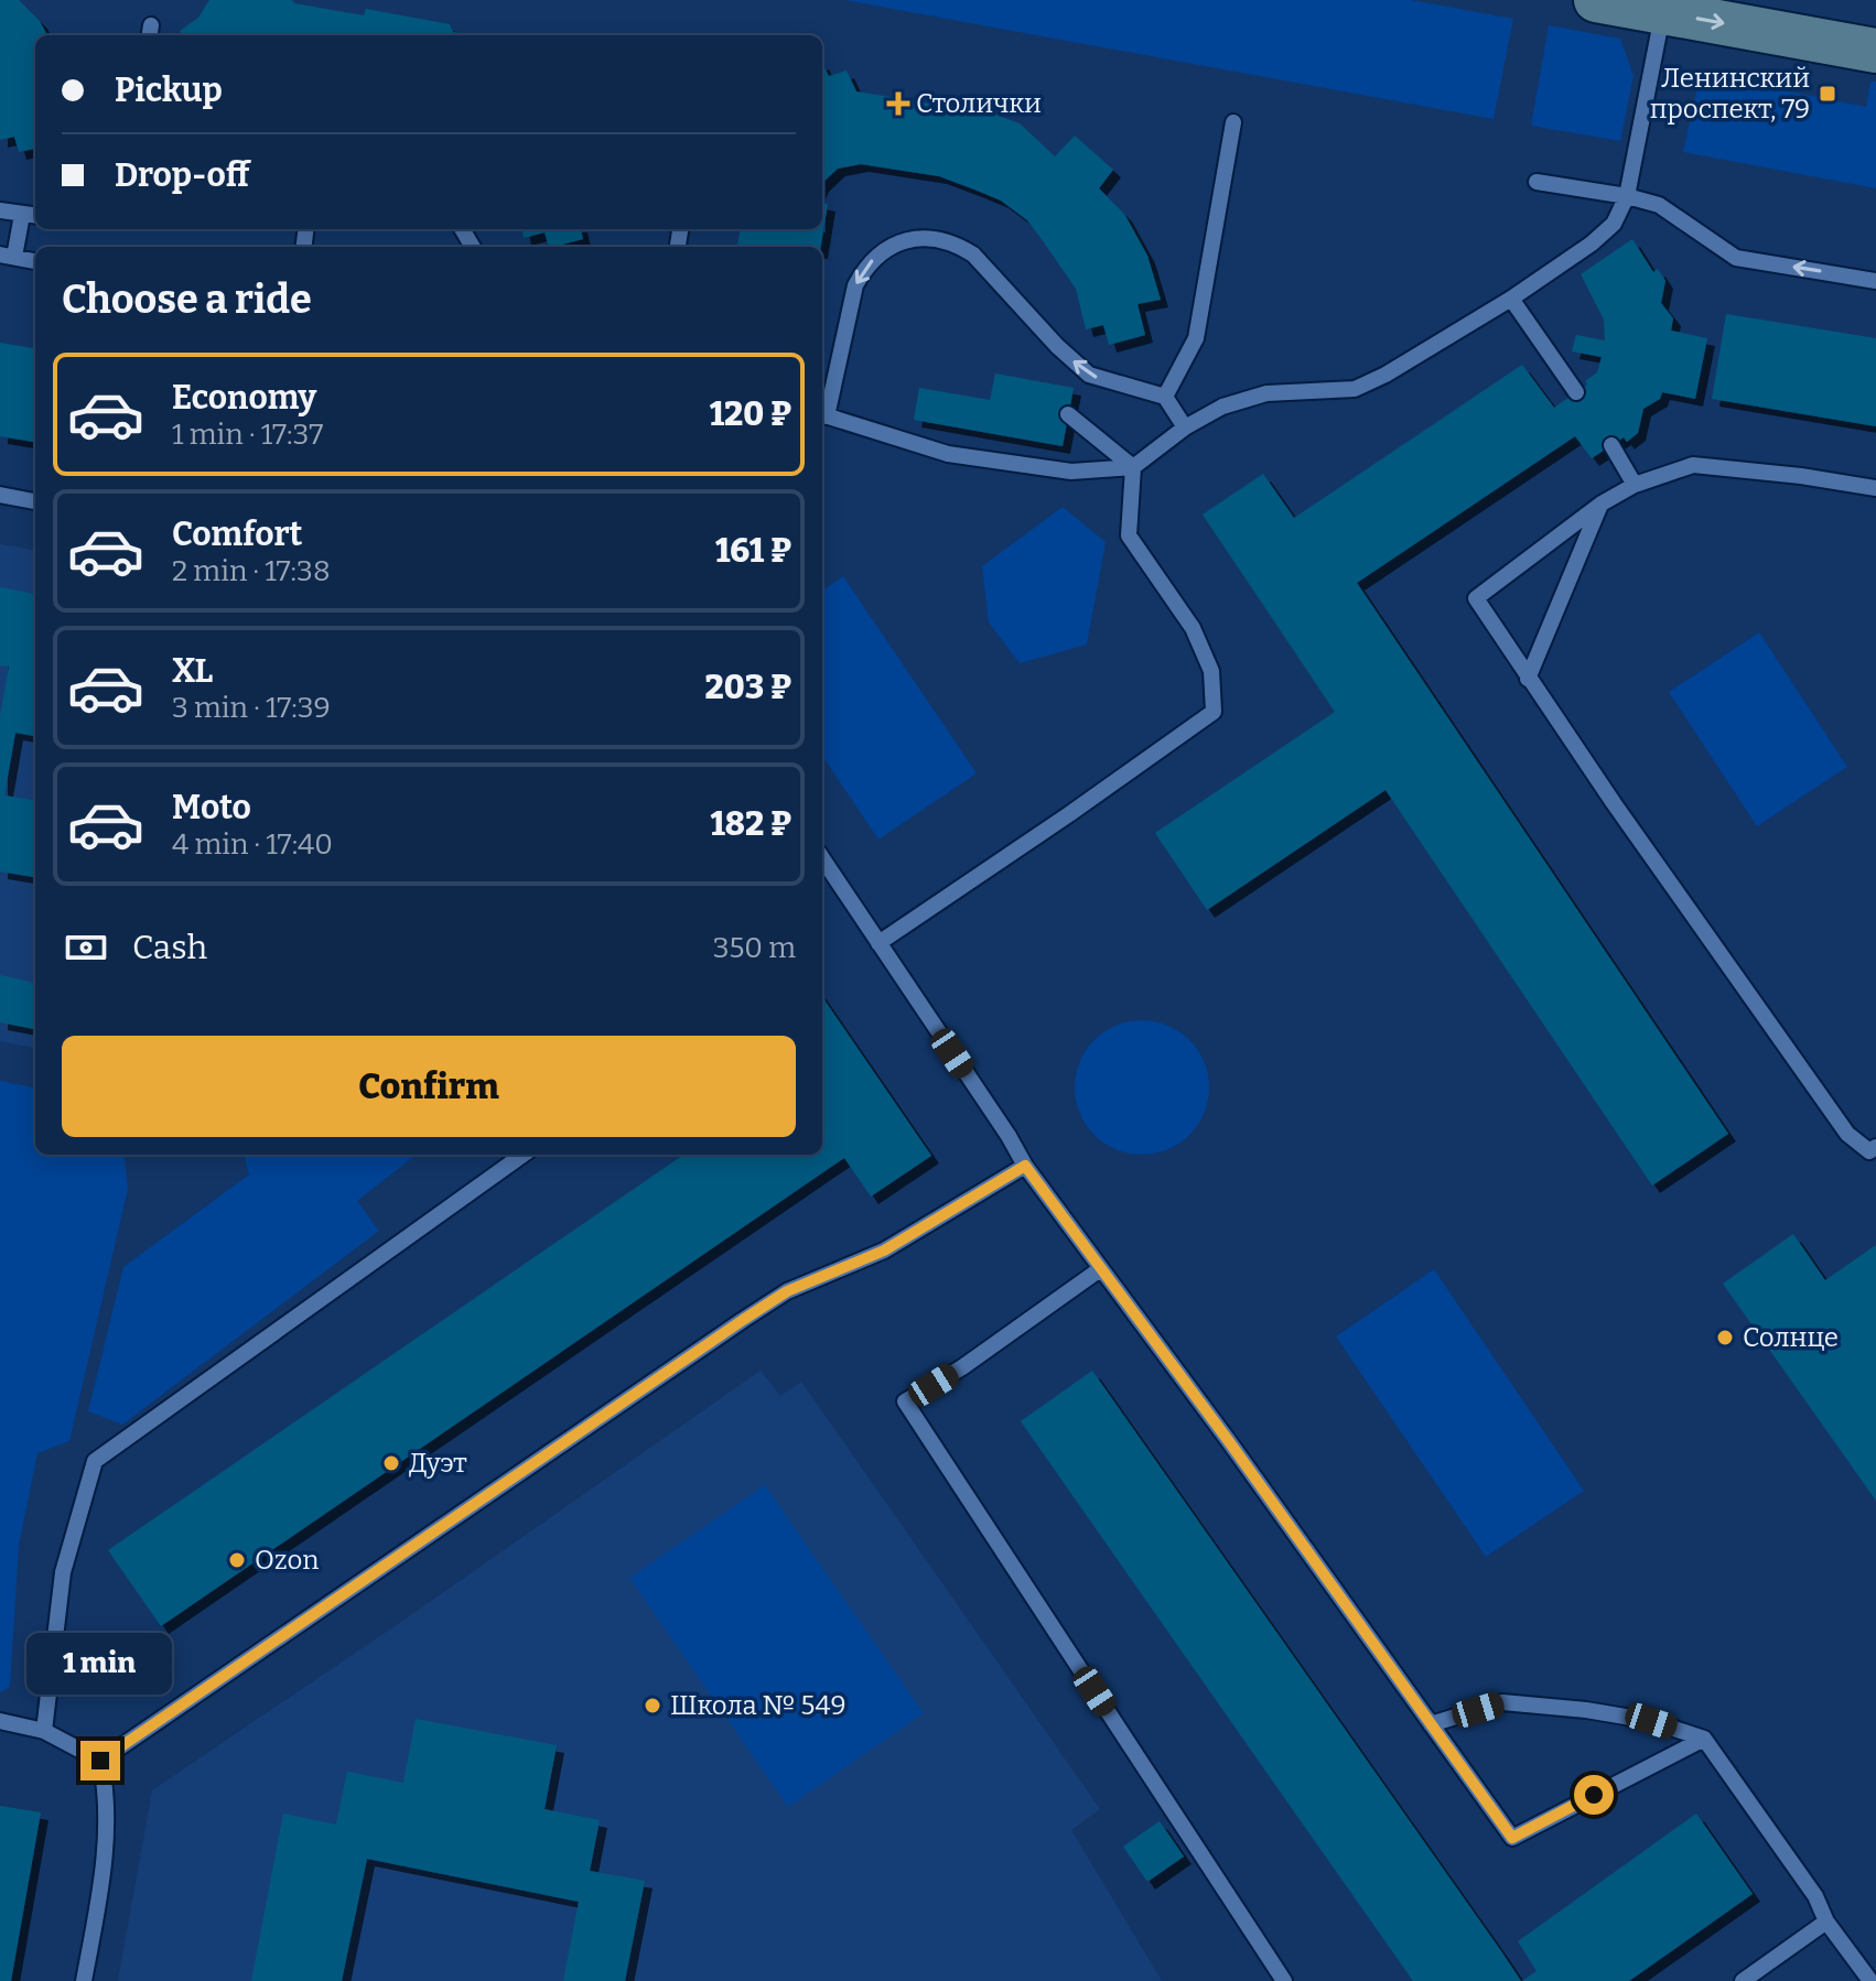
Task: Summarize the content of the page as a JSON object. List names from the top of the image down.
{
  "places": {
    "transit": ["Ленинский проспект, 79"],
    "health": ["Столички"],
    "other": [
      "Солнце",
      "Дуэт",
      "Ozon",
      "Школа № 549"
    ]
  },
  "page": {
    "banner": ["Pickup", "Drop-off"],
    "heading": "Choose a ride",
    "list": [
      {
        "name": "Economy",
        "note": "1 min · 17:37",
        "value": "120 ₽"
      },
      {
        "name": "Comfort",
        "note": "2 min · 17:38",
        "value": "161 ₽"
      },
      {
        "name": "XL",
        "note": "3 min · 17:39",
        "value": "203 ₽"
      },
      {
        "name": "Moto",
        "note": "4 min · 17:40",
        "value": "182 ₽"
      }
    ],
    "pay": ["Cash", "350 m"],
    "buttons": "Confirm",
    "bubble": "1 min"
  }
}
